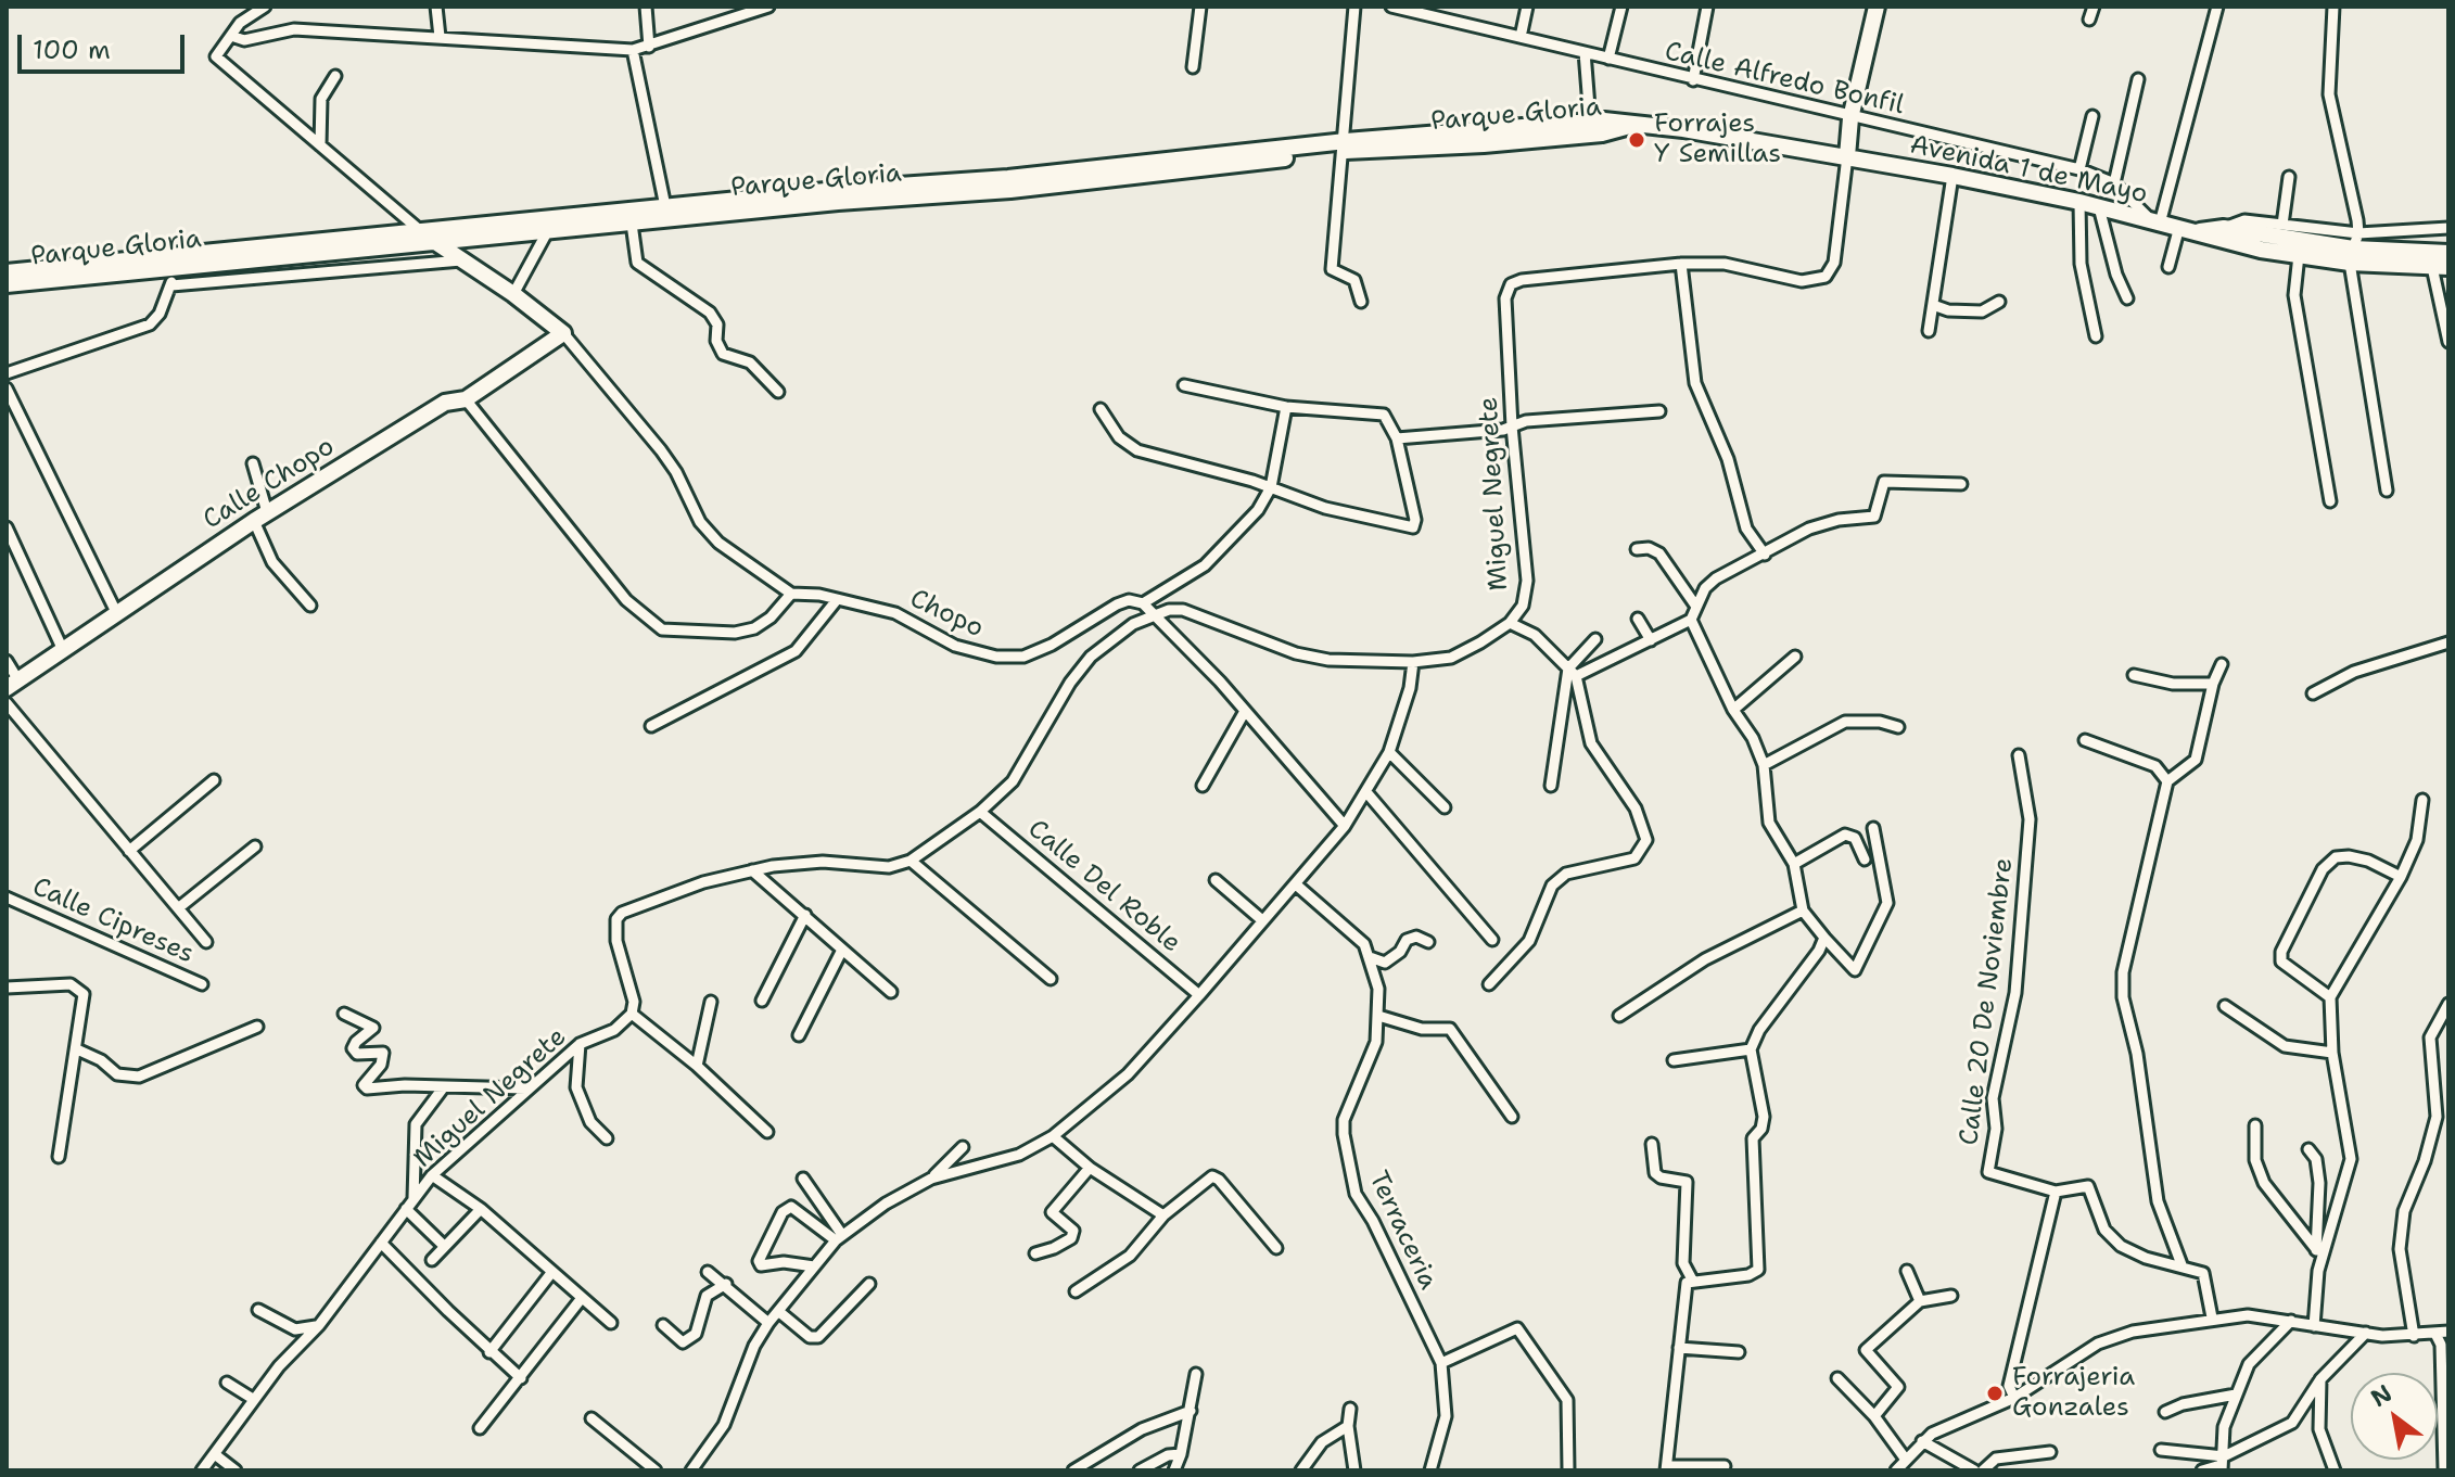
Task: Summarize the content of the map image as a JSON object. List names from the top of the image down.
{
  "streets": {
    "main road": ["Parque Gloria", "Avenida 1 de Mayo", "Calle Chopo"],
    "street": [
      "Calle Alfredo Bonfil",
      "Miguel Negrete",
      "Chopo",
      "Calle Del Roble",
      "Calle Cipreses",
      "Calle 20 De Noviembre",
      "Terraceria"
    ]
  },
  "crossings": [
    ["Calle Alfredo Bonfil", "Avenida 1 de Mayo"],
    ["Parque Gloria", "Avenida 1 de Mayo"],
    ["Parque Gloria", "Miguel Negrete"],
    ["Avenida 1 de Mayo", "Miguel Negrete"],
    ["Calle Chopo", "Chopo"],
    ["Miguel Negrete", "Calle Del Roble"]
  ],
  "places": ["Forrajes Y Semillas", "Forrajeria Gonzales"],
  "scale_bar": "100 m",
  "north": "top left"
}
